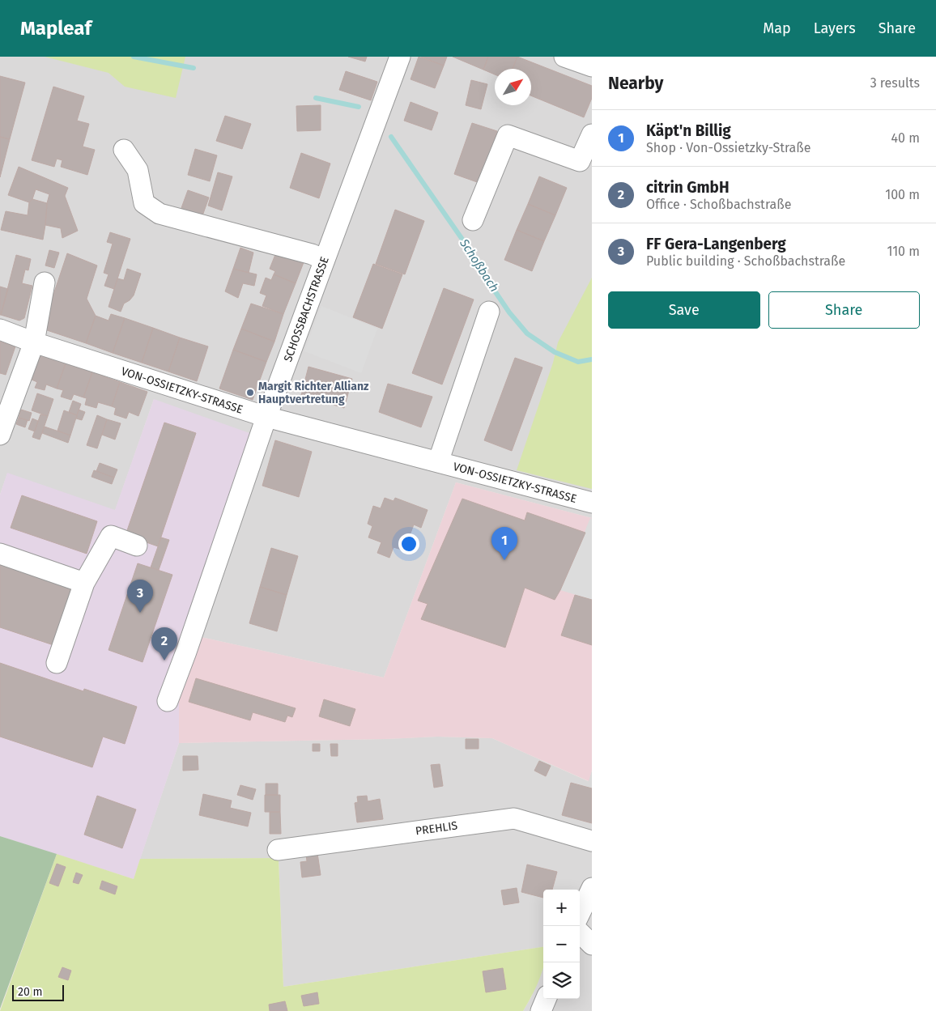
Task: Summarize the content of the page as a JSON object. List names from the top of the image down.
{
  "streets": {
    "street": ["SCHOSSBACHSTRASSE", "VON-OSSIETZKY-STRASSE", "PREHLIS"]
  },
  "crossings": [
    ["SCHOSSBACHSTRASSE", "VON-OSSIETZKY-STRASSE"]
  ],
  "water": ["Schoßbach"],
  "places": ["Margit Richter Allianz Hauptvertretung"],
  "scale_bar": "20 m",
  "north": "top right",
  "page": {
    "header": "Mapleaf",
    "nav": ["Map", "Layers", "Share"],
    "heading": ["Nearby", "3 results"],
    "list": [
      {
        "mark": "1",
        "name": "Käpt'n Billig",
        "note": "Shop · Von-Ossietzky-Straße",
        "value": "40 m"
      },
      {
        "mark": "2",
        "name": "citrin GmbH",
        "note": "Office · Schoßbachstraße",
        "value": "100 m"
      },
      {
        "mark": "3",
        "name": "FF Gera-Langenberg",
        "note": "Public building · Schoßbachstraße",
        "value": "110 m"
      }
    ],
    "buttons": ["Save", "Share"],
    "pins": ["1", "3", "2"],
    "map_buttons": ["+", "−"],
    "scale": "20 m"
  }
}
